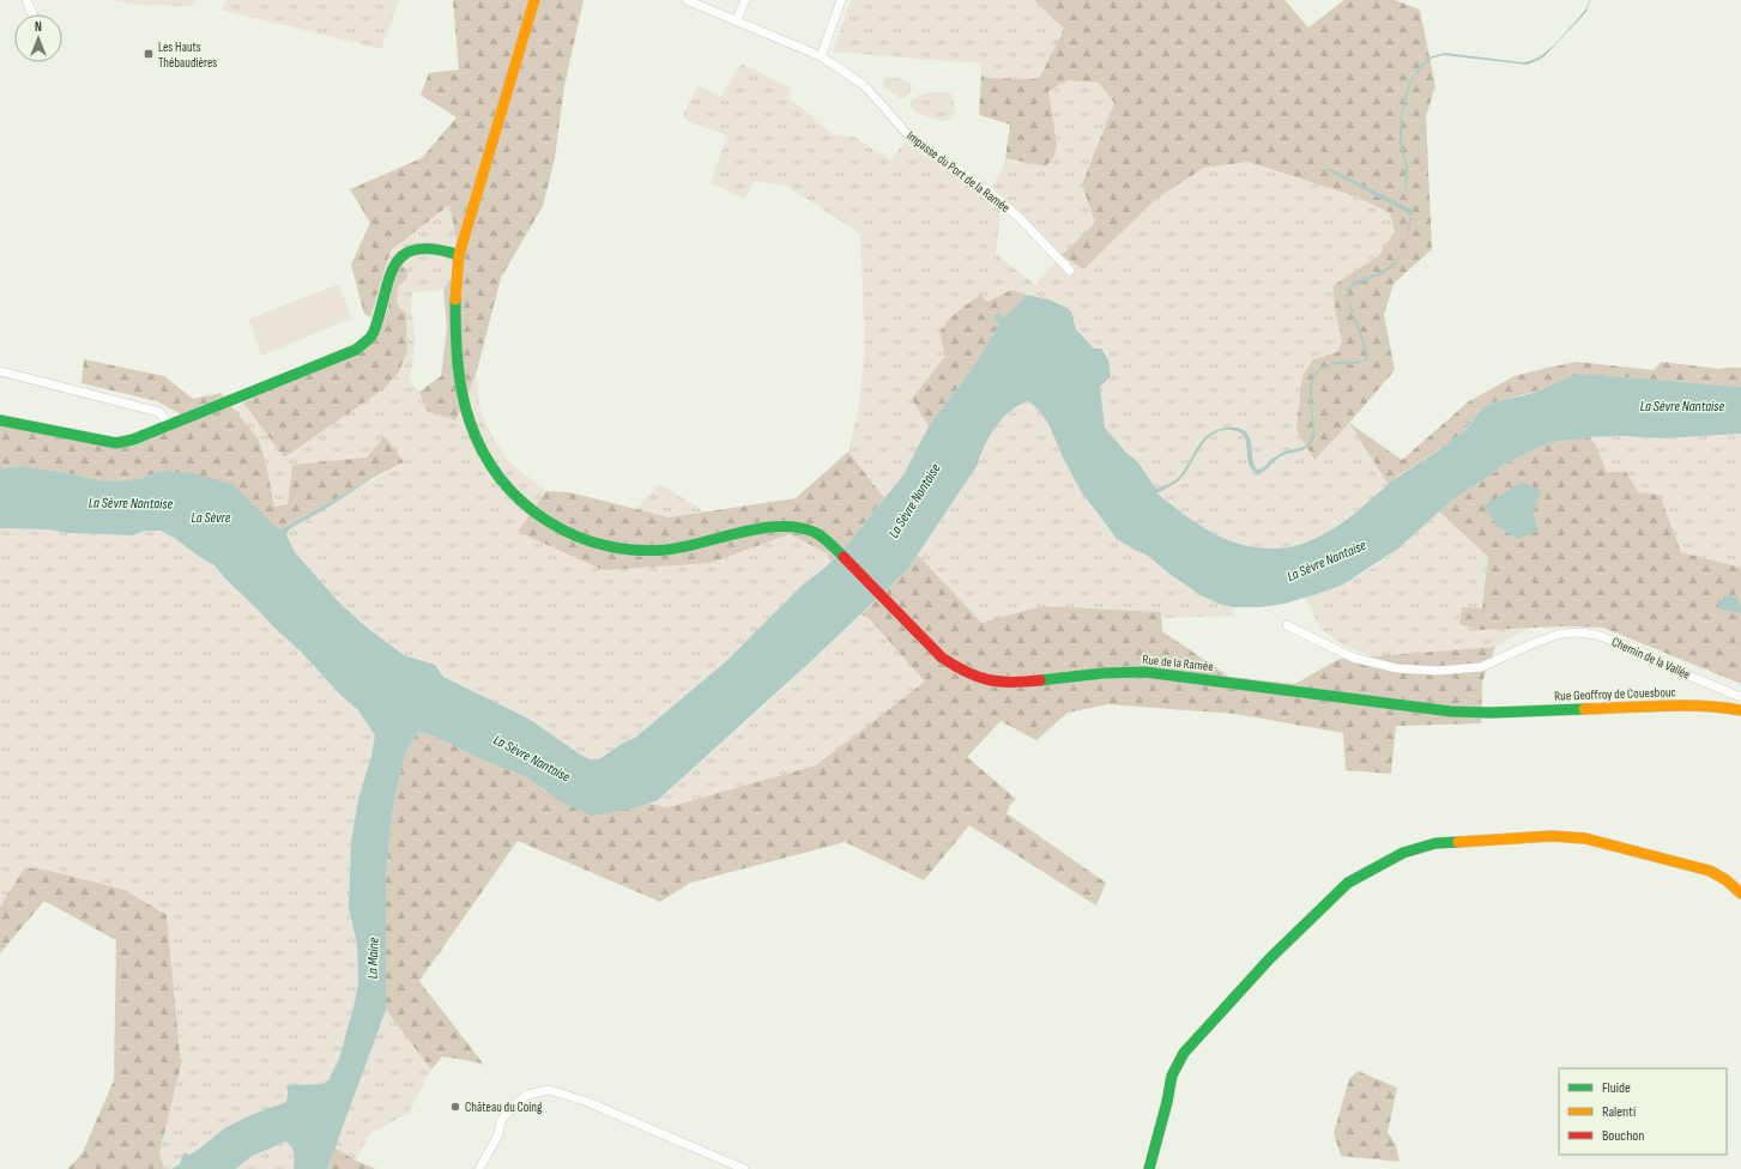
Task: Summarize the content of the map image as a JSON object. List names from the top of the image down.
{
  "streets": {
    "main road": ["Rue de la Ramée", "Rue Geoffroy de Couesbouc"],
    "street": ["Impasse du Port de la Ramée", "Chemin de la Vallée"]
  },
  "crossings": [
    ["Rue de la Ramée", "Rue Geoffroy de Couesbouc"]
  ],
  "water": ["La Sèvre Nantaise", "La Sèvre", "La Maine"],
  "places": {
    "transit": ["Les Hauts Thébaudières"],
    "other": ["Château du Coing"]
  },
  "legend": ["Fluide", "Ralenti", "Bouchon"],
  "north": "top"
}
